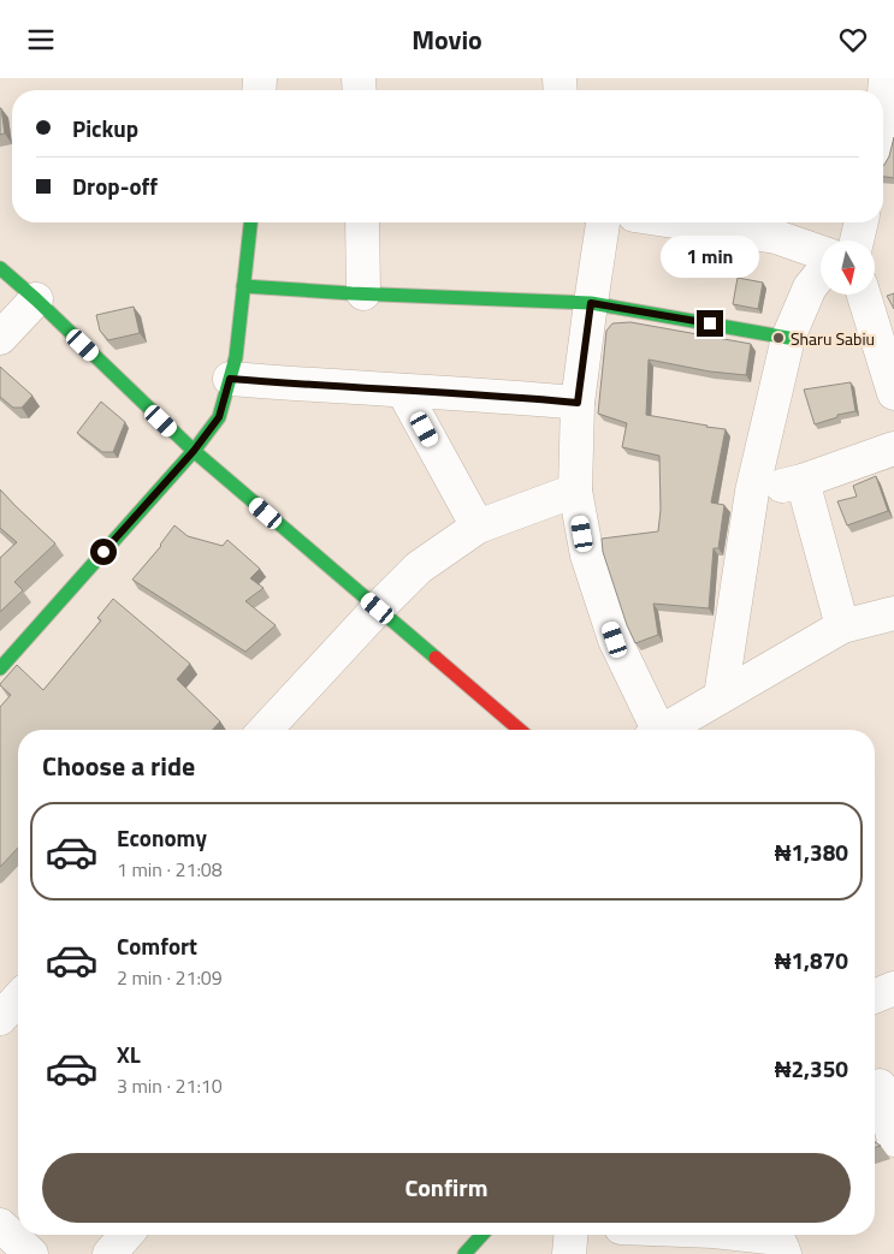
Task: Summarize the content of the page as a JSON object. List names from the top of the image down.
{
  "places": ["Sharu Sabiu"],
  "north": "bottom",
  "page": {
    "header": "Movio",
    "banner": ["Pickup", "Drop-off"],
    "bubble": "1 min",
    "heading": "Choose a ride",
    "list": [
      {
        "name": "Economy",
        "note": "1 min · 21:08",
        "value": "₦1,380"
      },
      {
        "name": "Comfort",
        "note": "2 min · 21:09",
        "value": "₦1,870"
      },
      {
        "name": "XL",
        "note": "3 min · 21:10",
        "value": "₦2,350"
      }
    ],
    "buttons": "Confirm"
  }
}
